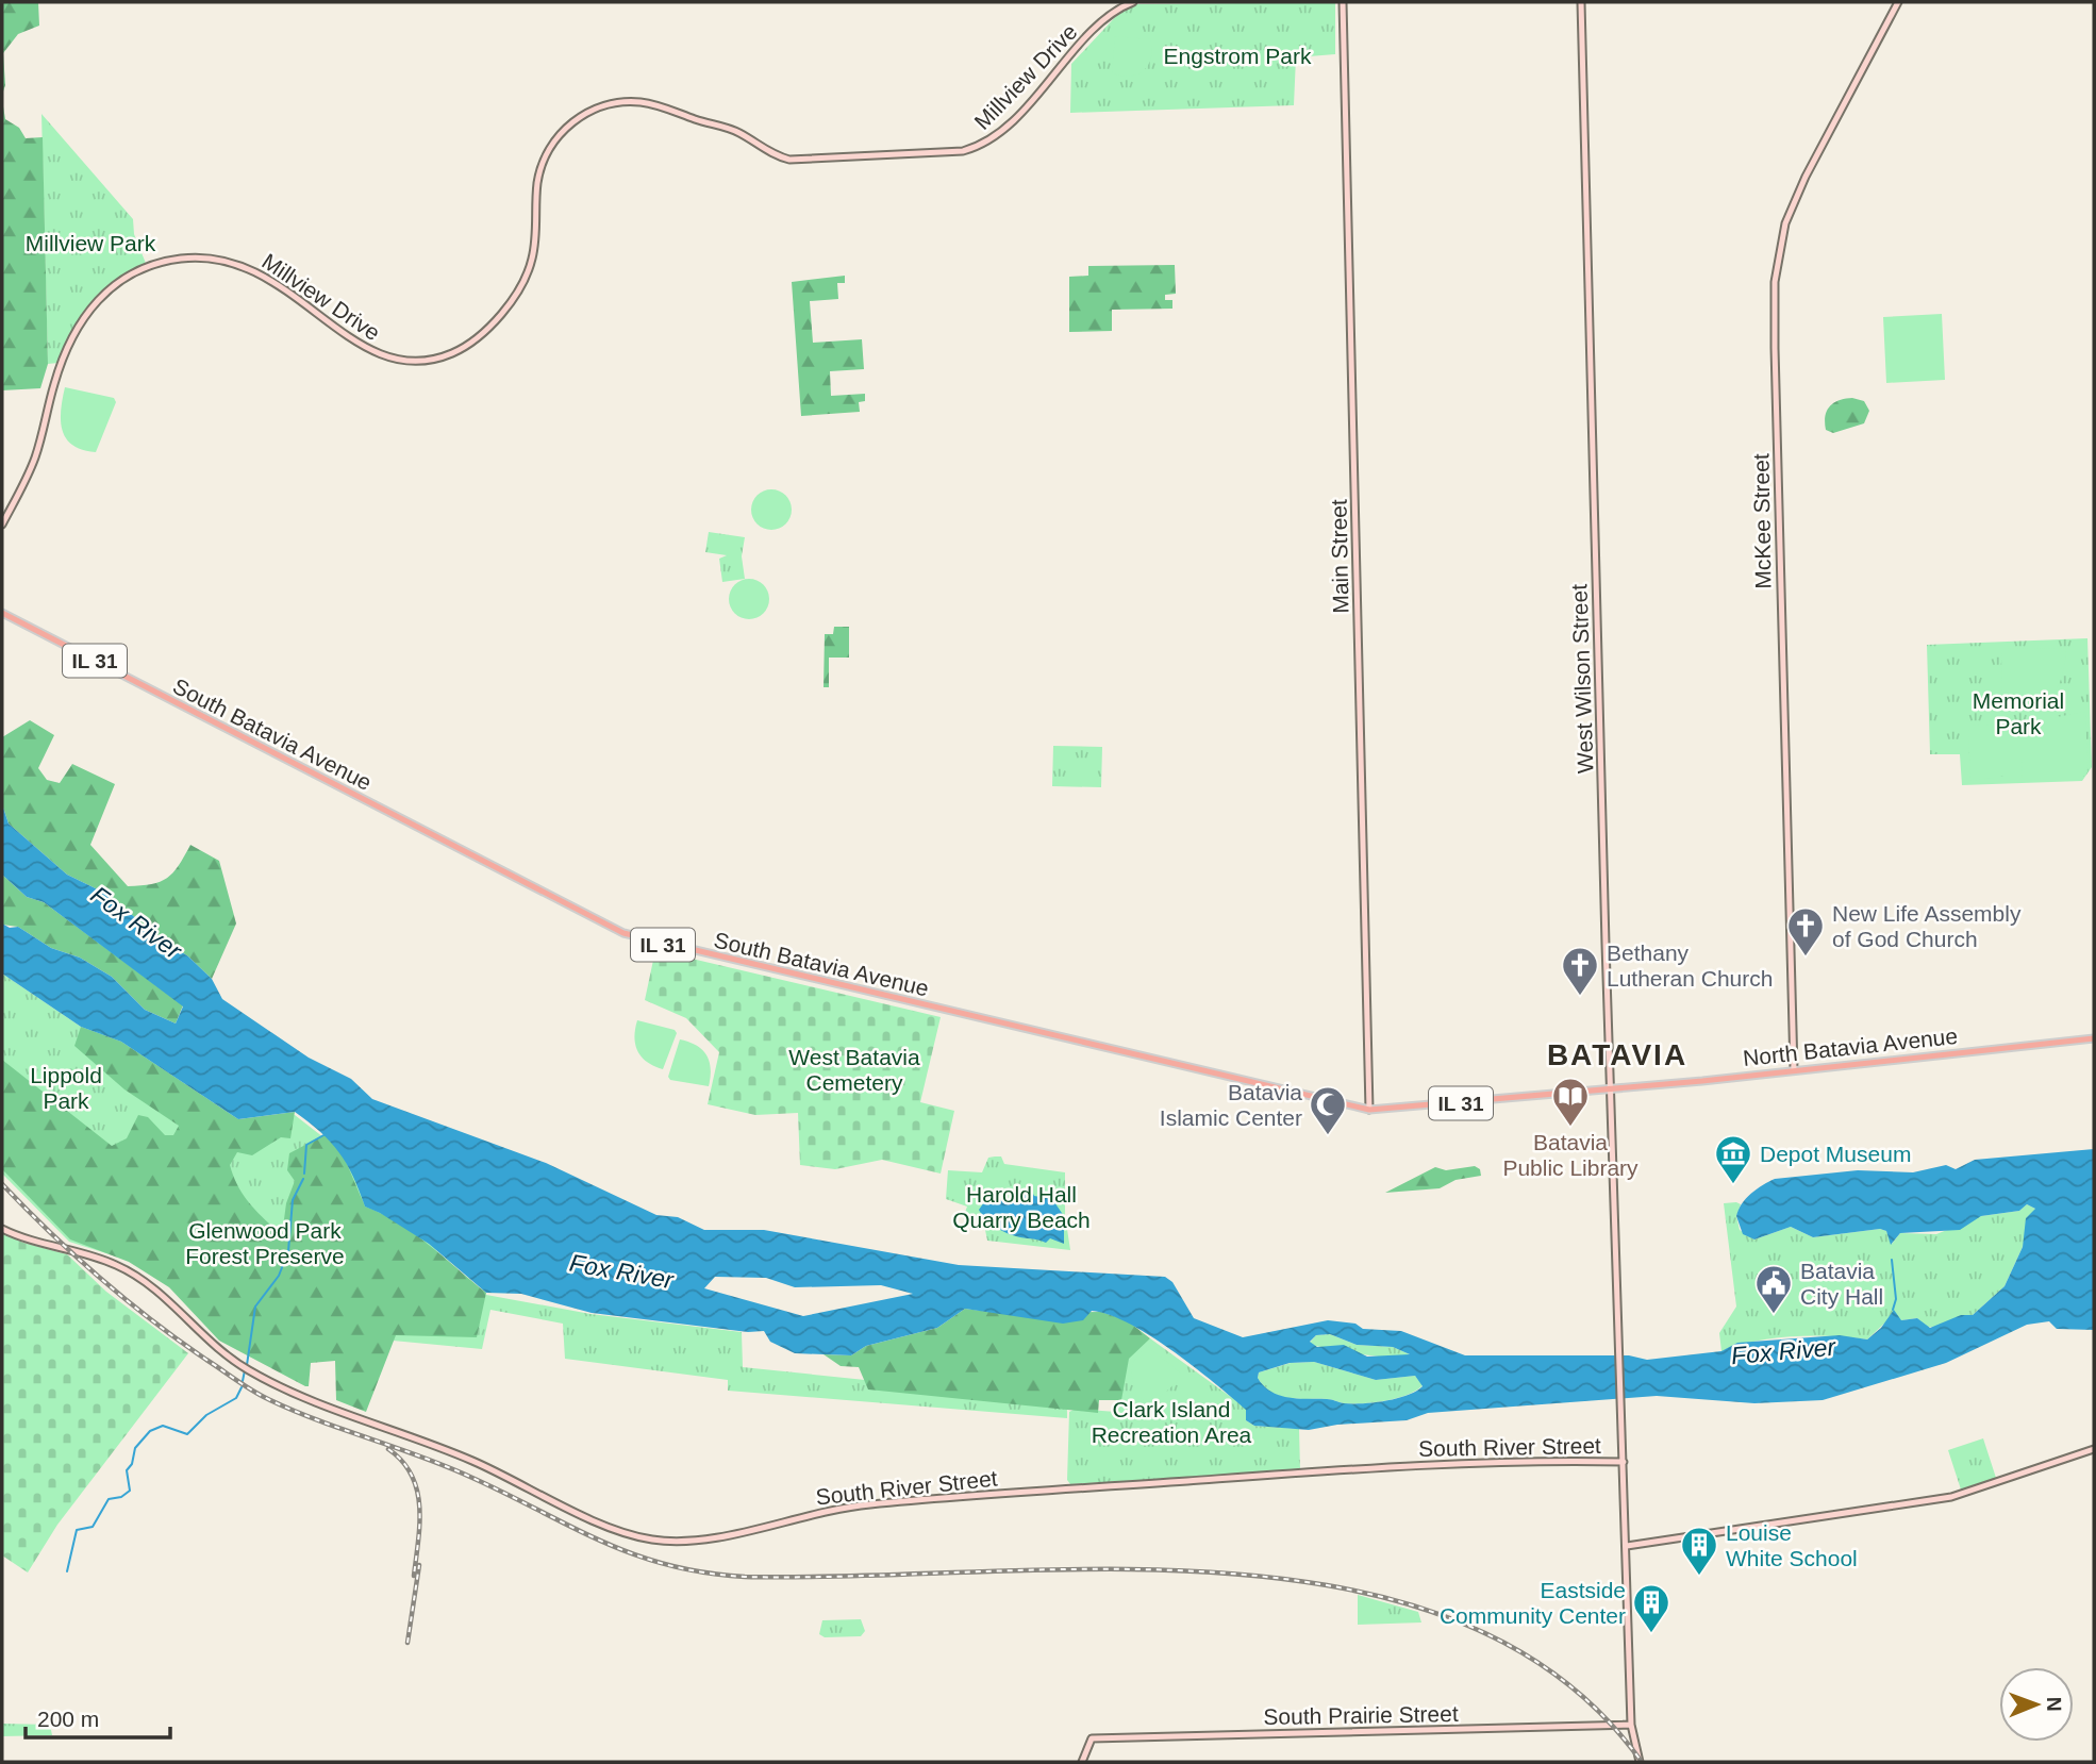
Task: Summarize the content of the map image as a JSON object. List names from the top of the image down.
{
  "streets": {
    "main road": [
      "Millview Drive",
      "McKee Street",
      "Main Street",
      "IL 31",
      "West Wilson Street",
      "South Batavia Avenue",
      "North Batavia Avenue",
      "South River Street",
      "South Prairie Street"
    ]
  },
  "crossings": [
    ["McKee Street", "North Batavia Avenue"],
    ["Main Street", "South Batavia Avenue"],
    ["West Wilson Street", "South Batavia Avenue"],
    ["West Wilson Street", "North Batavia Avenue"],
    ["West Wilson Street", "South River Street"],
    ["West Wilson Street", "South Prairie Street"],
    ["South Batavia Avenue", "North Batavia Avenue"]
  ],
  "districts": ["BATAVIA"],
  "water": ["Fox River"],
  "parks": [
    "Engstrom Park",
    "Millview Park",
    "Memorial Park",
    "West Batavia Cemetery",
    "Lippold Park",
    "Harold Hall Quarry Beach",
    "Glenwood Park Forest Preserve",
    "Clark Island Recreation Area"
  ],
  "places": {
    "church": ["New Life Assembly of God Church", "Bethany Lutheran Church"],
    "library": ["Batavia Public Library"],
    "mosque": ["Batavia Islamic Center"],
    "museum": ["Depot Museum"],
    "public building": ["Batavia City Hall"],
    "building": ["Louise White School", "Eastside Community Center"]
  },
  "scale_bar": "200 m",
  "north": "right"
}
